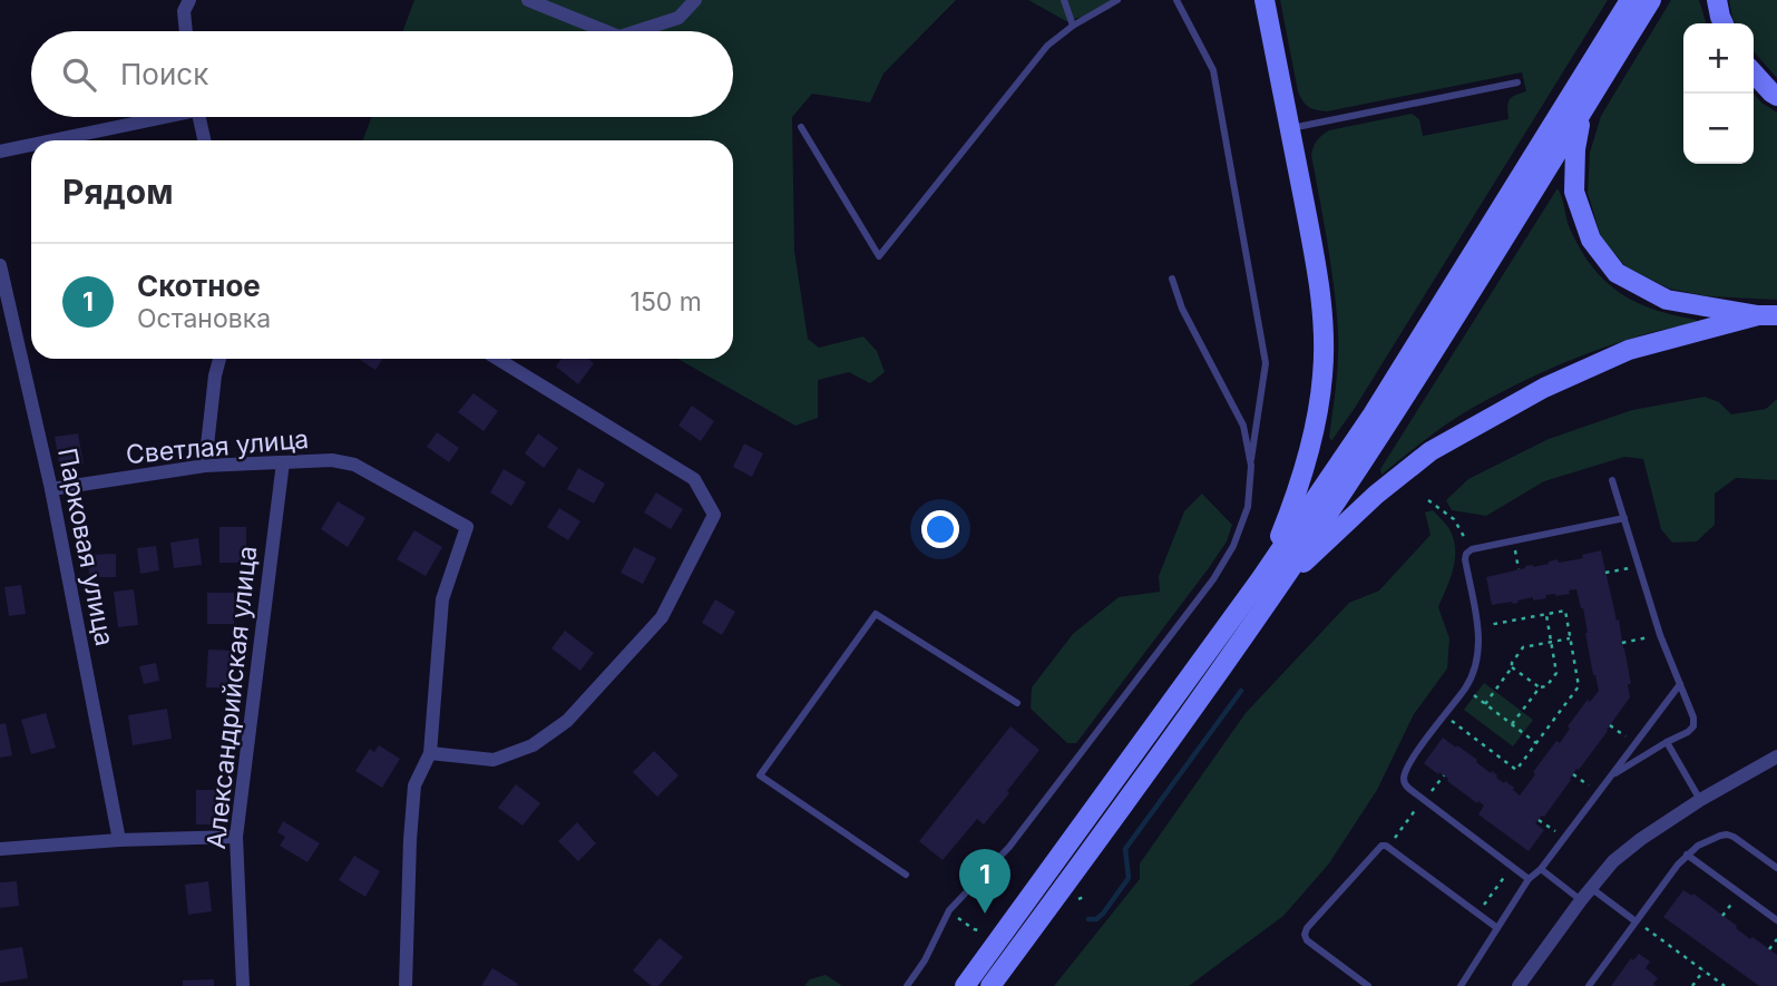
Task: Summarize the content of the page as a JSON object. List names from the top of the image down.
{
  "streets": {
    "street": ["Светлая улица", "Парковая улица", "Александрийская улица"]
  },
  "crossings": [
    ["Светлая улица", "Парковая улица"],
    ["Светлая улица", "Александрийская улица"]
  ],
  "page": {
    "map_buttons": ["+", "−"],
    "search": "Поиск",
    "heading": "Рядом",
    "list": [
      {
        "mark": "1",
        "name": "Скотное",
        "note": "Остановка",
        "value": "150 m"
      }
    ],
    "pins": "1"
  }
}
